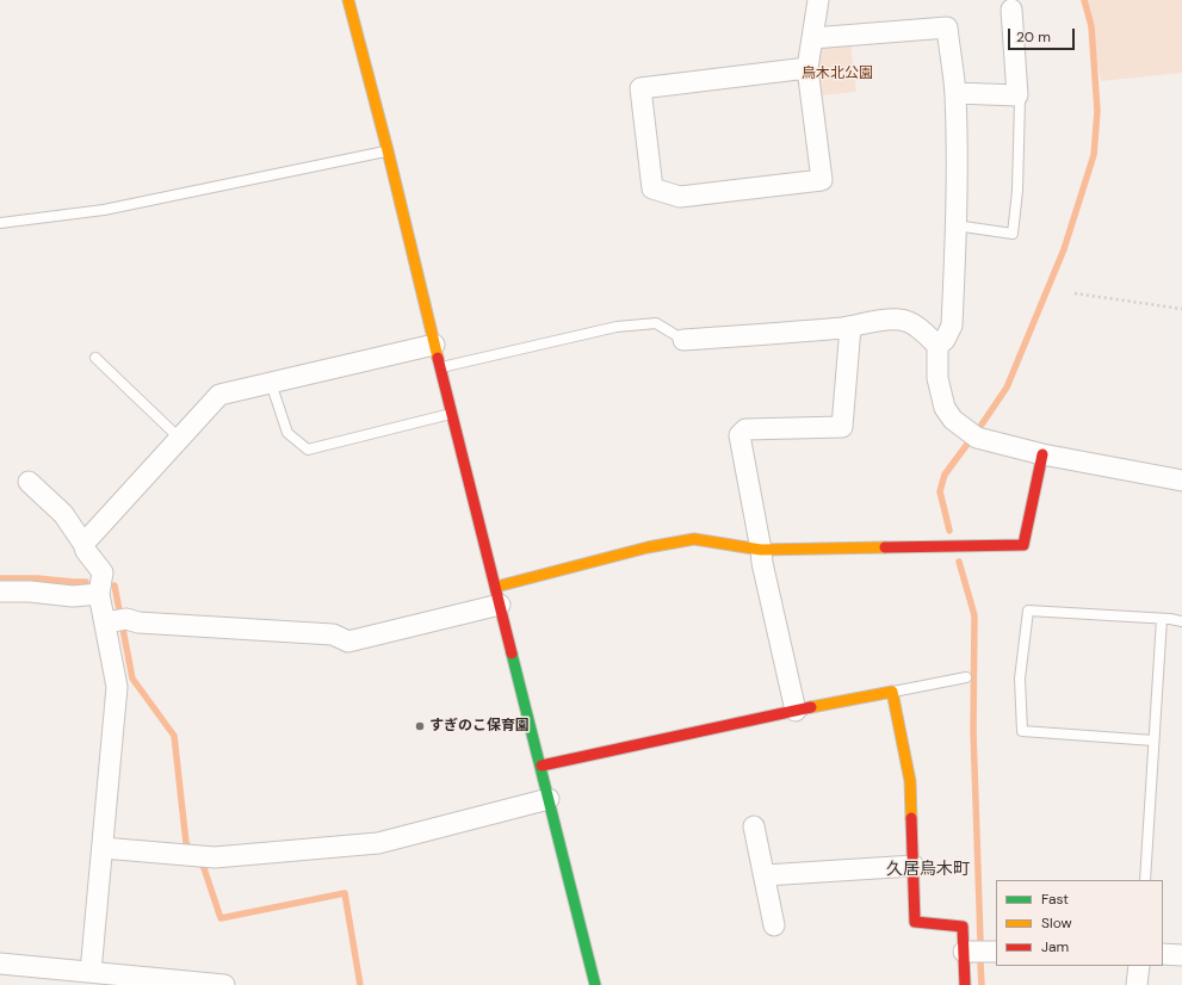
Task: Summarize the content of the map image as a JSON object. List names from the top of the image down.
{
  "districts": ["久居烏木町"],
  "parks": ["烏木北公園"],
  "places": ["すぎのこ保育園"],
  "legend": ["Fast", "Slow", "Jam"],
  "scale_bar": "20 m"
}
